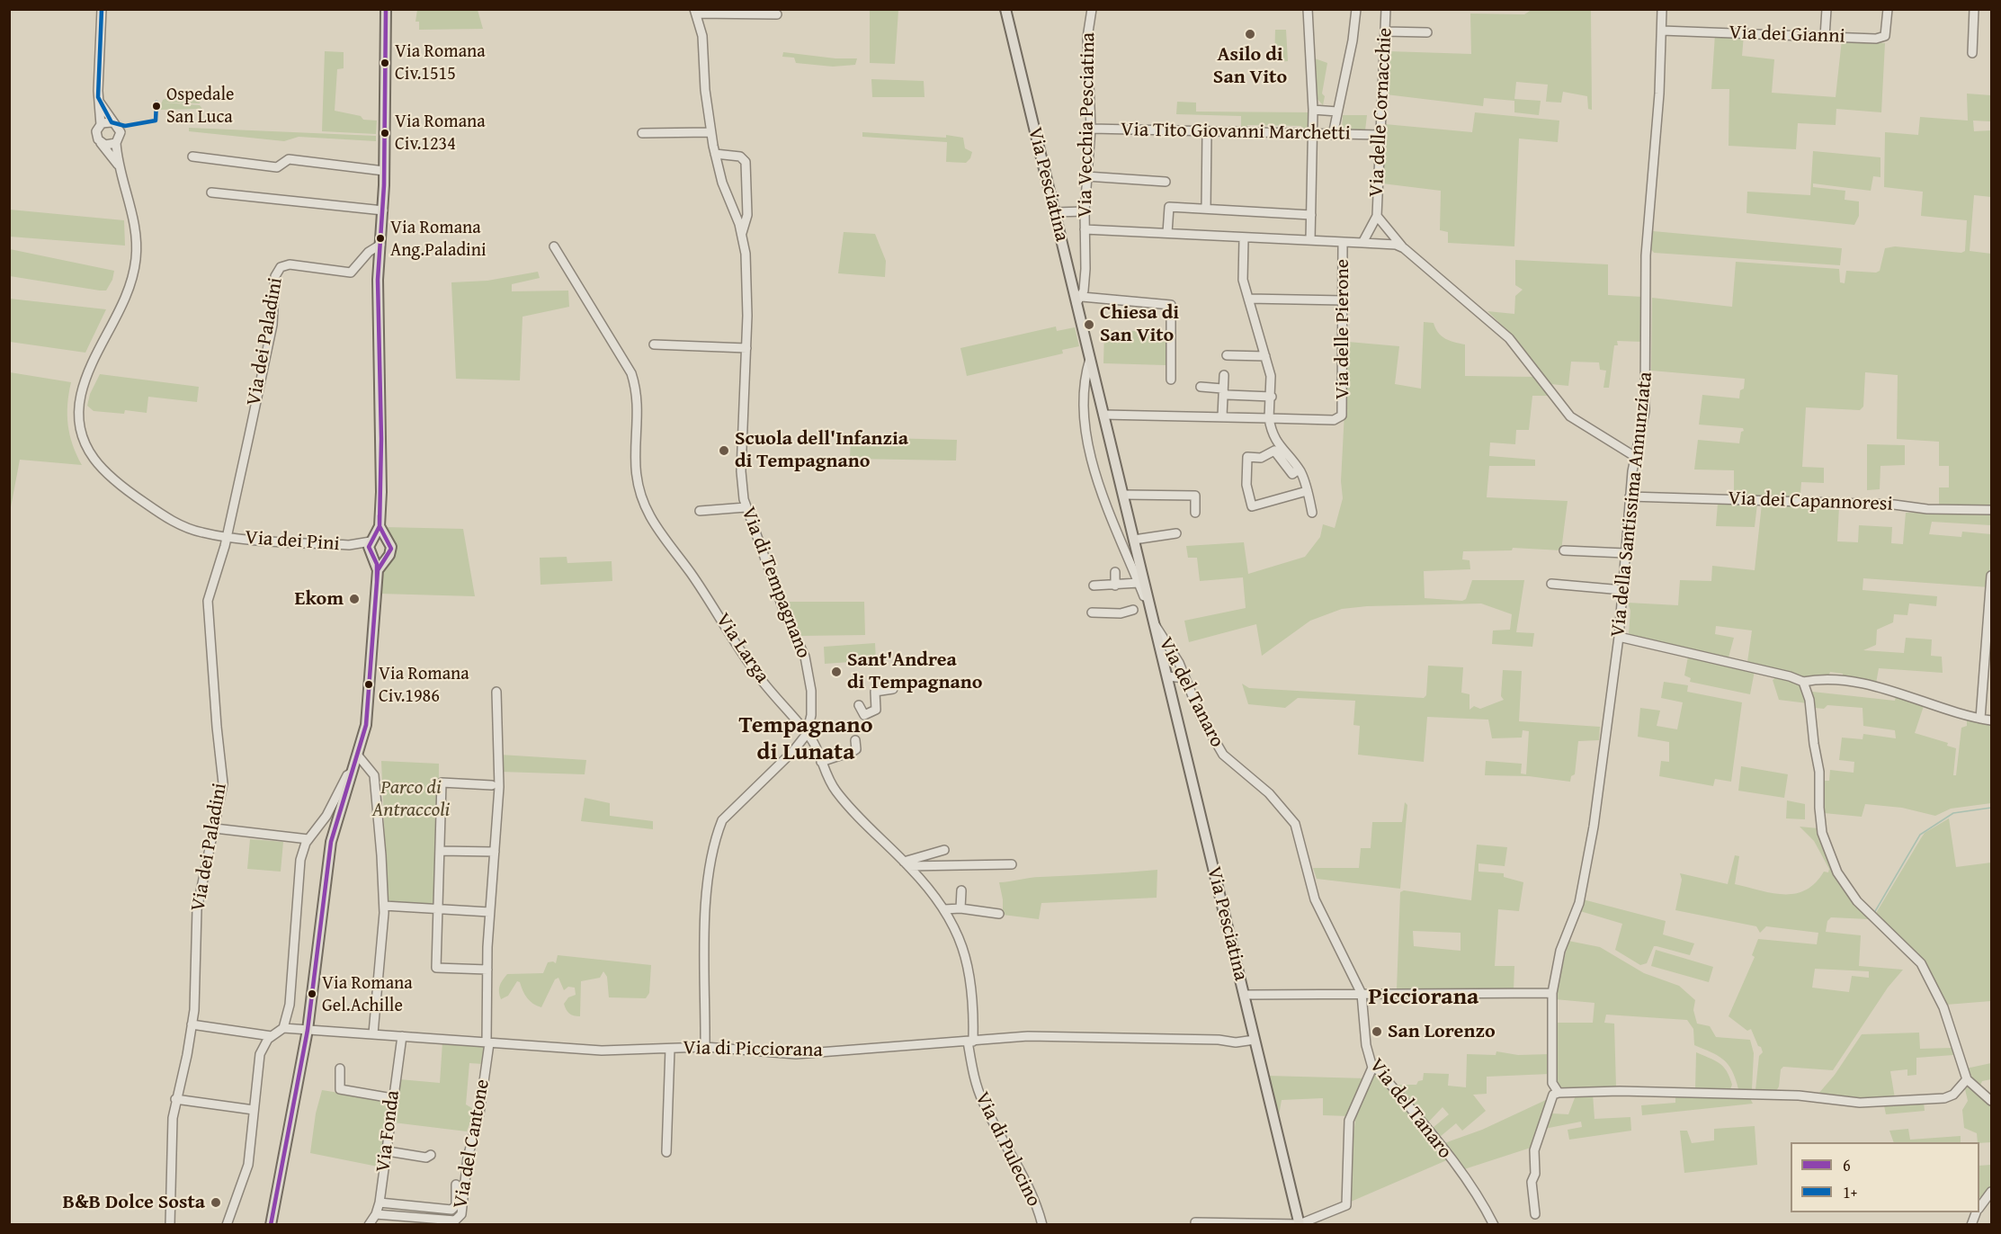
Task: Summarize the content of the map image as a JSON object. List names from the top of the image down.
{
  "streets": {
    "main road": ["Via Pesciatina"],
    "street": [
      "Via dei Gianni",
      "Via delle Cornacchie",
      "Via Vecchia Pesciatina",
      "Via Tito Giovanni Marchetti",
      "Via delle Pierone",
      "Via dei Paladini",
      "Via dei Capannoresi",
      "Via della Santissima Annunziata",
      "Via dei Pini",
      "Via di Tempagnano",
      "Via Larga",
      "Via del Tanaro",
      "Via di Picciorana",
      "Via Fonda",
      "Via del Cantone",
      "Via di Pulecino"
    ]
  },
  "crossings": [
    ["Via dei Gianni", "Via della Santissima Annunziata"],
    ["Via delle Cornacchie", "Via Tito Giovanni Marchetti"],
    ["Via Vecchia Pesciatina", "Via Tito Giovanni Marchetti"],
    ["Via Vecchia Pesciatina", "Via Pesciatina"],
    ["Via Vecchia Pesciatina", "Via delle Pierone"],
    ["Via Pesciatina", "Via del Tanaro"],
    ["Via Pesciatina", "Via di Picciorana"],
    ["Via dei Paladini", "Via dei Pini"],
    ["Via dei Capannoresi", "Via della Santissima Annunziata"],
    ["Via di Tempagnano", "Via Larga"],
    ["Via di Picciorana", "Via Fonda"],
    ["Via di Picciorana", "Via del Cantone"],
    ["Via di Picciorana", "Via di Pulecino"],
    ["Via Fonda", "Via del Cantone"]
  ],
  "districts": ["Tempagnano di Lunata", "Picciorana"],
  "parks": ["Parco di Antraccoli"],
  "places": [
    "Asilo di San Vito",
    "Via Romana Civ.1515",
    "Ospedale San Luca",
    "Via Romana Civ.1234",
    "Via Romana Ang.Paladini",
    "Chiesa di San Vito",
    "Scuola dell'Infanzia di Tempagnano",
    "Ekom",
    "Sant'Andrea di Tempagnano",
    "Via Romana Civ.1986",
    "Via Romana Gel.Achille",
    "San Lorenzo",
    "B&B Dolce Sosta"
  ],
  "lines": ["transit line 6", "transit line 1+"],
  "legend": ["6", "1+"]
}
